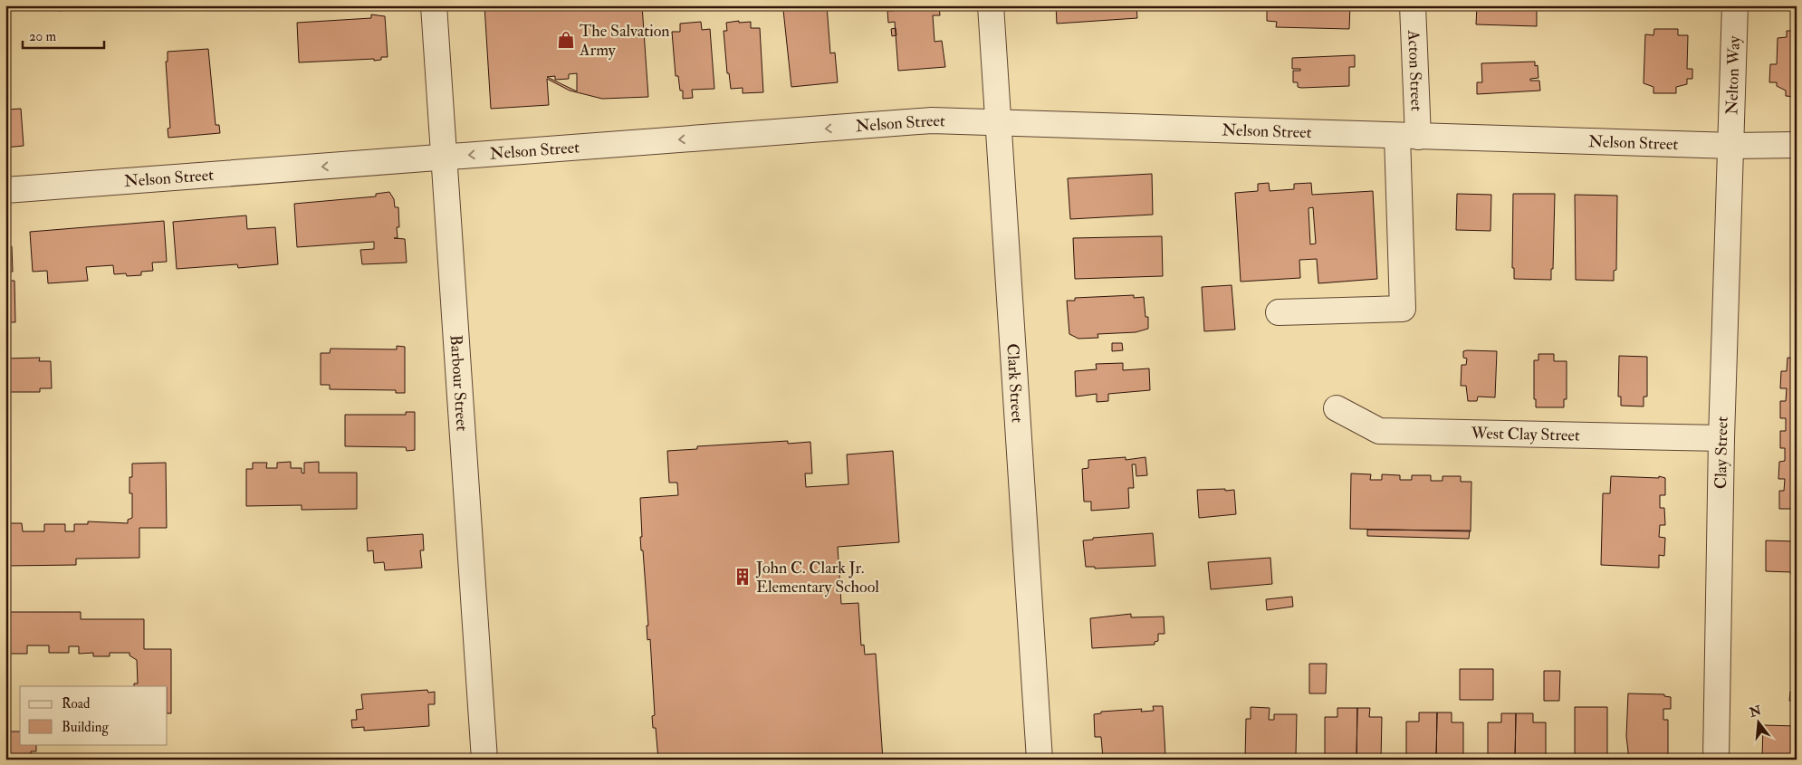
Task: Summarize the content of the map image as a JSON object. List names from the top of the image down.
{
  "streets": {
    "street": [
      "Acton Street",
      "Nelton Way",
      "Nelson Street",
      "Clark Street",
      "Barbour Street",
      "West Clay Street",
      "Clay Street"
    ]
  },
  "crossings": [
    ["Acton Street", "Nelson Street"],
    ["Nelton Way", "Nelson Street"],
    ["Nelton Way", "Clay Street"],
    ["Nelson Street", "Clark Street"],
    ["Nelson Street", "Barbour Street"],
    ["Nelson Street", "Clay Street"],
    ["West Clay Street", "Clay Street"]
  ],
  "one_way": ["Nelson Street"],
  "places": {
    "shop": ["The Salvation Army"],
    "building": ["John C. Clark Jr. Elementary School"]
  },
  "legend": ["Road", "Building"],
  "scale_bar": "20 m",
  "north": "top"
}
